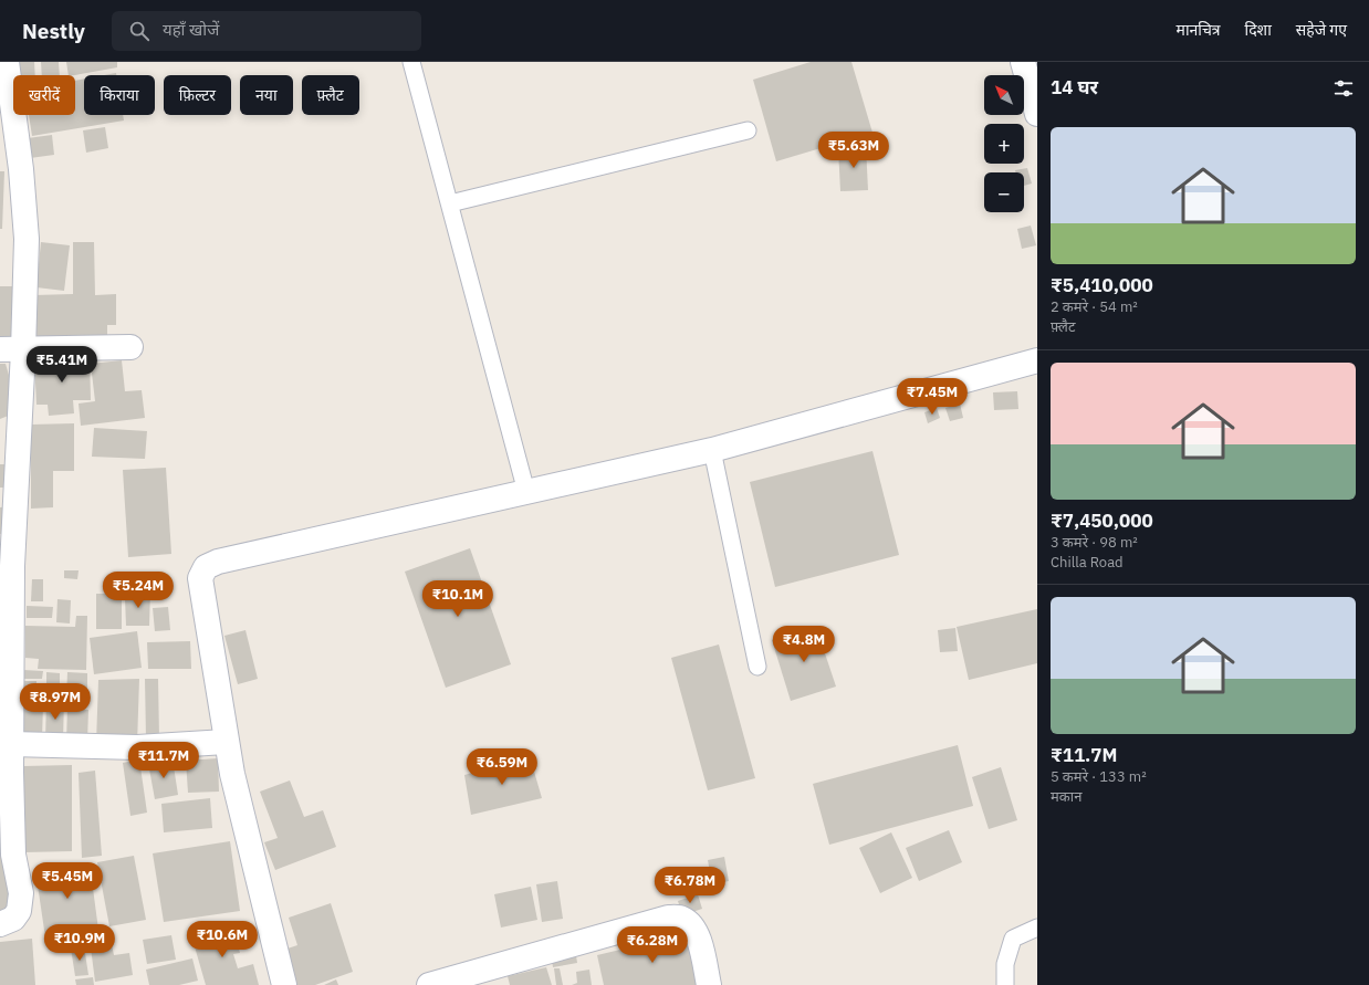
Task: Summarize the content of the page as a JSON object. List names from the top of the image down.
{
  "north": "top left",
  "page": {
    "header": "Nestly",
    "search": "यहाँ खोजें",
    "nav": ["मानचित्र", "दिशा", "सहेजे गए"],
    "heading": "14 घर",
    "map_buttons": ["+", "−"],
    "chip": [
      "खरीदें",
      "किराया",
      "फ़िल्टर",
      "नया",
      "फ़्लैट"
    ],
    "list": [
      {
        "name": "₹5,410,000",
        "note": "2 कमरे · 54 m² · फ़्लैट"
      },
      {
        "name": "₹7,450,000",
        "note": "3 कमरे · 98 m² · Chilla Road"
      },
      {
        "name": "₹11.7M",
        "note": "5 कमरे · 133 m² · मकान"
      }
    ],
    "price": [
      "₹5.63M",
      "₹5.41M",
      "₹7.45M",
      "₹5.24M",
      "₹10.1M",
      "₹4.8M",
      "₹8.97M",
      "₹11.7M",
      "₹6.59M",
      "₹5.45M",
      "₹6.78M",
      "₹10.6M",
      "₹10.9M",
      "₹6.28M"
    ]
  }
}
